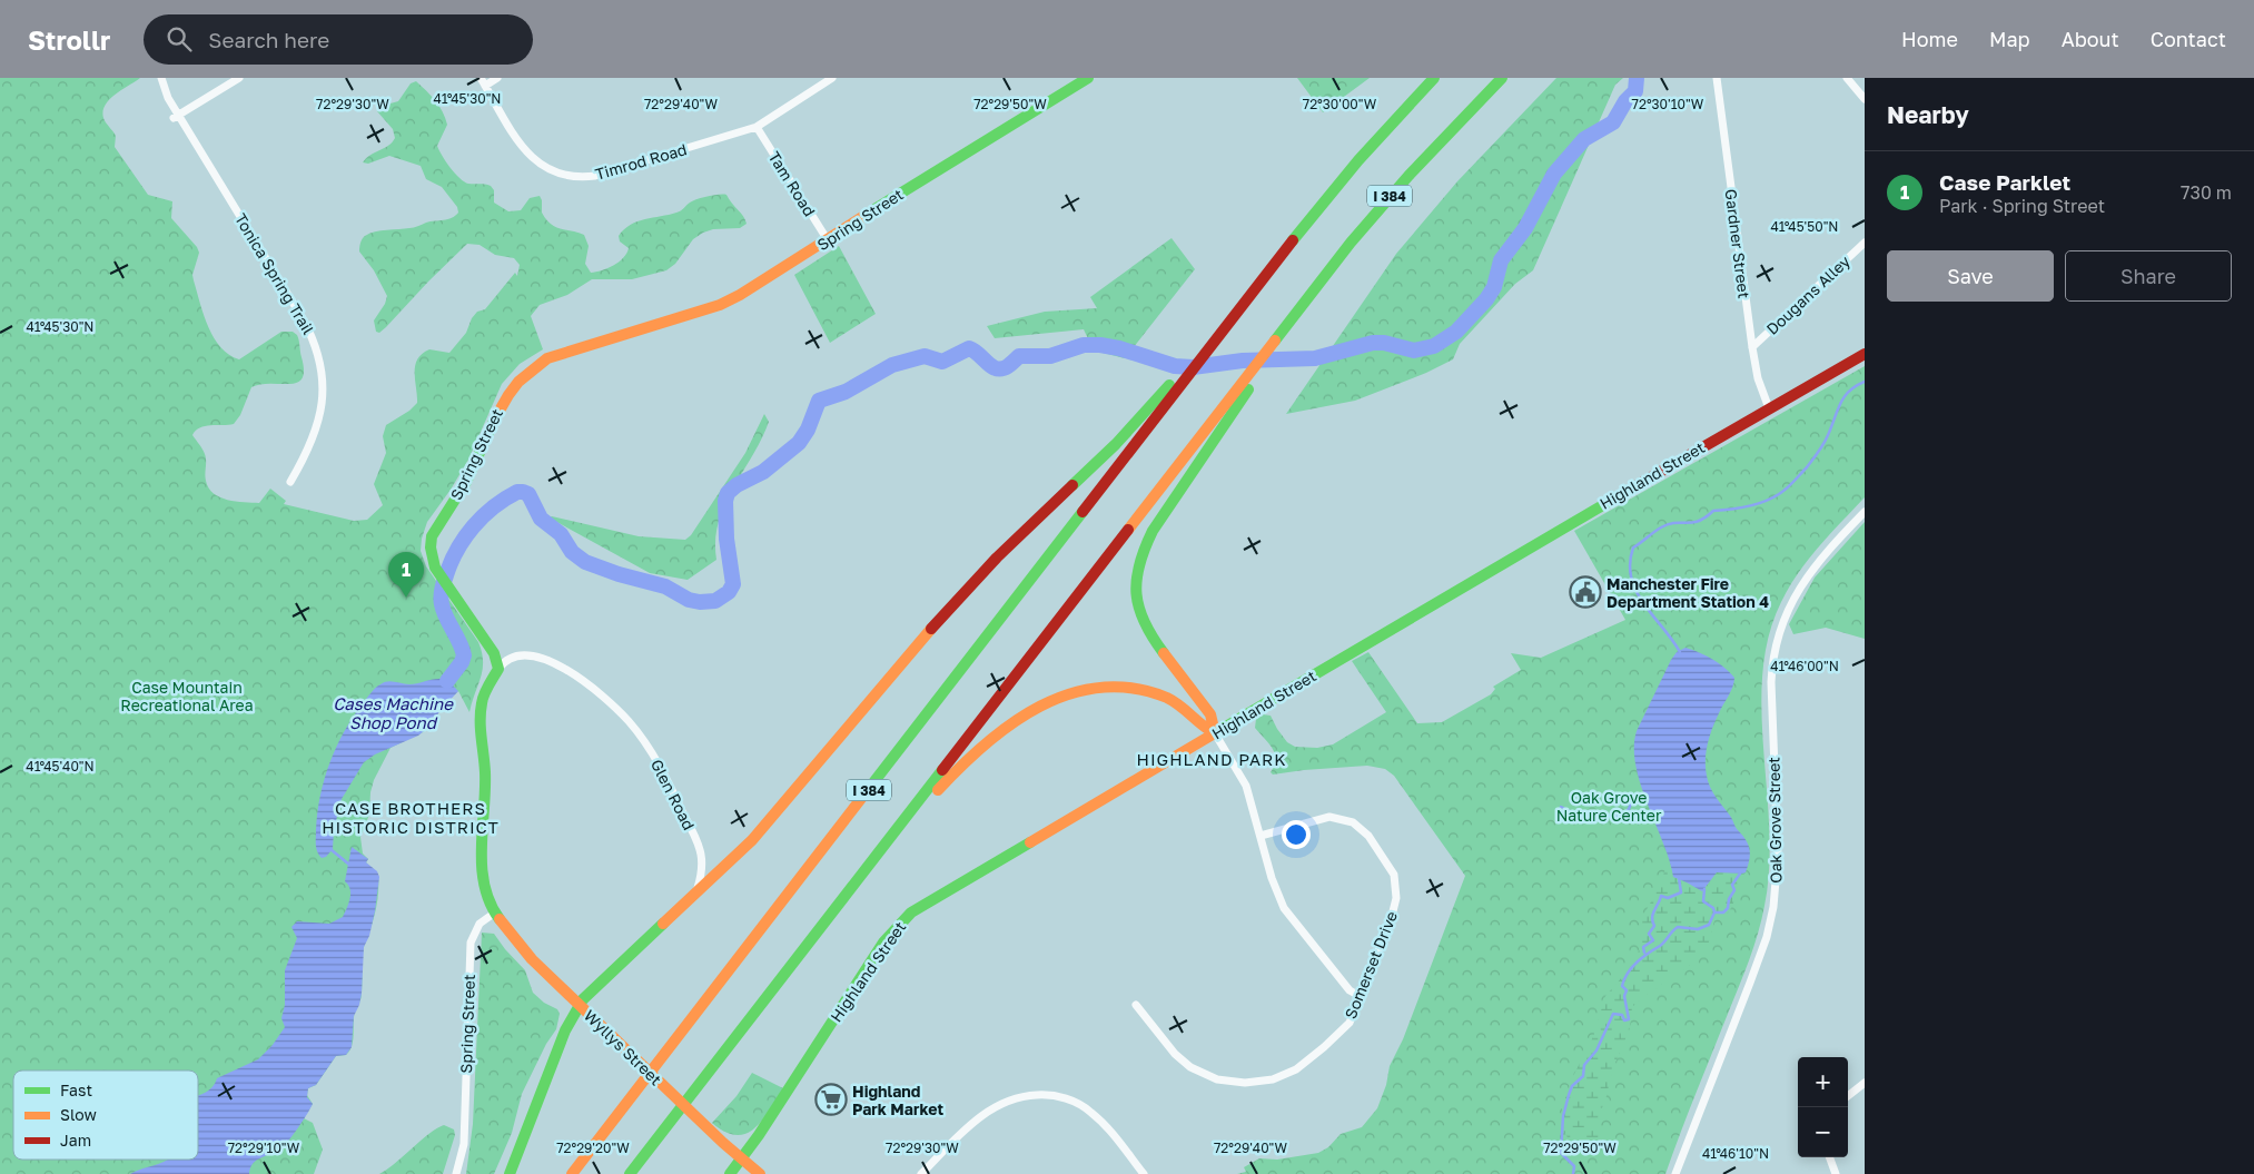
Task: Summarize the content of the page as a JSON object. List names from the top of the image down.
{
  "streets": {
    "main road": [
      "I 384",
      "Spring Street",
      "Highland Street",
      "Wyllys Street"
    ],
    "street": [
      "Timrod Road",
      "Tam Road",
      "Gardner Street",
      "Tonica Spring Trail",
      "Dougans Alley",
      "Glen Road",
      "Oak Grove Street",
      "Somerset Drive"
    ]
  },
  "crossings": [
    ["Timrod Road", "Tam Road"],
    ["Tam Road", "Spring Street"],
    ["Spring Street", "Glen Road"],
    ["Spring Street", "Wyllys Street"],
    ["Gardner Street", "Dougans Alley"],
    ["Gardner Street", "Highland Street"],
    ["Highland Street", "Wyllys Street"]
  ],
  "districts": ["HIGHLAND PARK", "CASE BROTHERS HISTORIC DISTRICT"],
  "water": ["Cases Machine Shop Pond"],
  "parks": ["Case Mountain Recreational Area", "Oak Grove Nature Center"],
  "places": {
    "public building": ["Manchester Fire Department Station 4"],
    "supermarket": ["Highland Park Market"]
  },
  "legend": ["Fast", "Slow", "Jam"],
  "page": {
    "header": "Strollr",
    "search": "Search here",
    "nav": [
      "Home",
      "Map",
      "About",
      "Contact"
    ],
    "heading": "Nearby",
    "list": [
      {
        "mark": "1",
        "name": "Case Parklet",
        "note": "Park · Spring Street",
        "value": "730 m"
      }
    ],
    "buttons": ["Save", "Share"],
    "pins": "1",
    "map_buttons": ["+", "−"]
  },
  "coordinates": [
    "41°45'30\"N",
    "72°30'00\"W",
    "72°29'30\"W",
    "72°29'40\"W",
    "72°29'50\"W",
    "72°30'10\"W",
    "41°45'50\"N",
    "41°46'00\"N",
    "41°45'40\"N",
    "72°29'10\"W",
    "72°29'20\"W",
    "41°46'10\"N"
  ]
}
